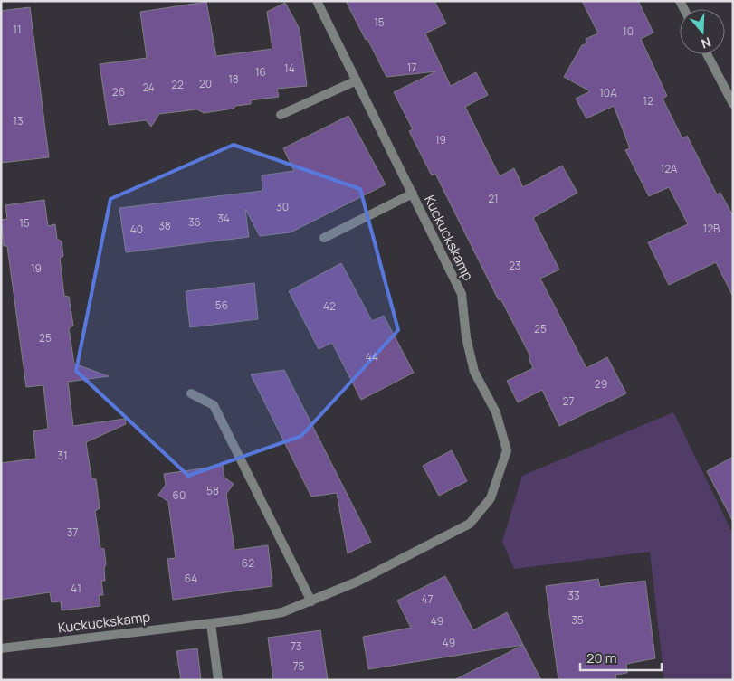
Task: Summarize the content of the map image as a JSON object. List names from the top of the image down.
{
  "streets": {
    "street": ["Kuckuckskamp"]
  },
  "house_numbers": [
    "15",
    "11",
    "10",
    "17",
    "14",
    "16",
    "18",
    "20",
    "22",
    "24",
    "26",
    "10A",
    "12",
    "13",
    "19",
    "12A",
    "21",
    "30",
    "34",
    "36",
    "15",
    "38",
    "12B",
    "40",
    "23",
    "19",
    "56",
    "42",
    "25",
    "25",
    "44",
    "29",
    "27",
    "31",
    "58",
    "60",
    "37",
    "62",
    "64",
    "41",
    "33",
    "47",
    "35",
    "49",
    "49",
    "73",
    "75"
  ],
  "scale_bar": "20 m",
  "north": "bottom"
}
